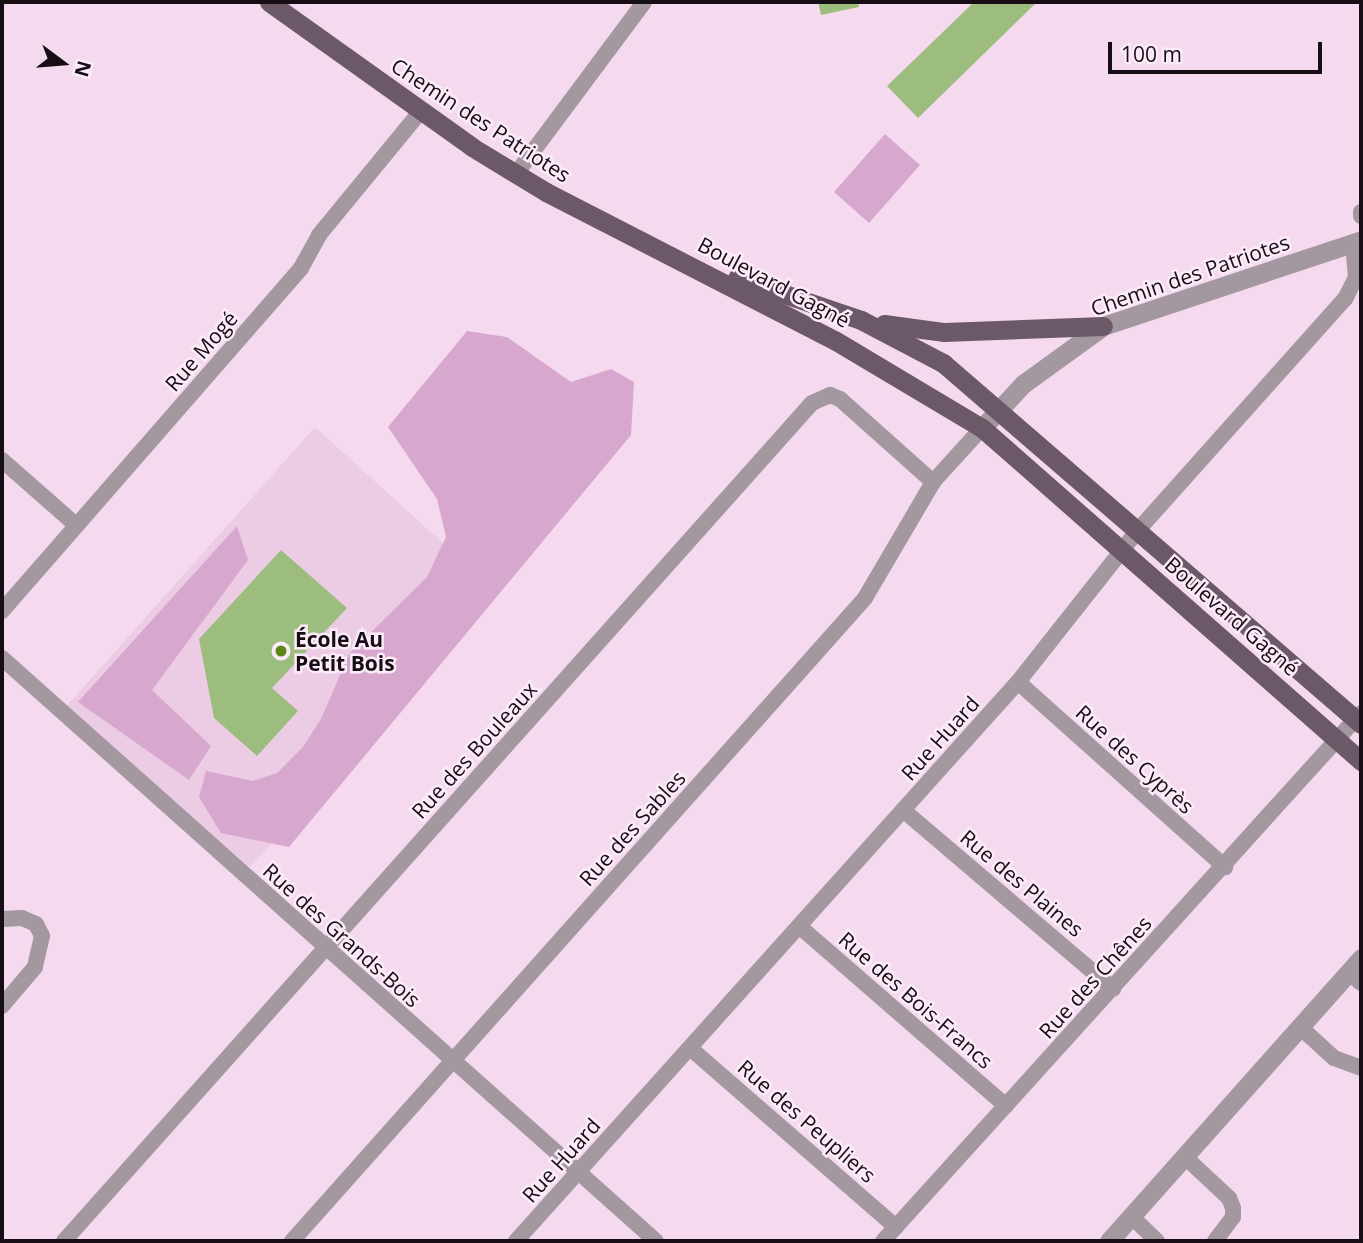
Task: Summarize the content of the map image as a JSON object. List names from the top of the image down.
{
  "streets": {
    "main road": ["Chemin des Patriotes", "Boulevard Gagné"],
    "street": [
      "Rue Mogé",
      "Rue Huard",
      "Rue des Bouleaux",
      "Rue des Cyprès",
      "Rue des Sables",
      "Rue des Plaines",
      "Rue des Grands-Bois",
      "Rue des Chênes",
      "Rue des Bois-Francs",
      "Rue des Peupliers"
    ]
  },
  "crossings": [
    ["Chemin des Patriotes", "Boulevard Gagné"],
    ["Chemin des Patriotes", "Rue Mogé"],
    ["Chemin des Patriotes", "Rue Huard"],
    ["Chemin des Patriotes", "Rue des Sables"],
    ["Boulevard Gagné", "Rue Huard"],
    ["Boulevard Gagné", "Rue des Sables"],
    ["Boulevard Gagné", "Rue des Chênes"],
    ["Rue Huard", "Rue des Cyprès"],
    ["Rue Huard", "Rue des Plaines"],
    ["Rue Huard", "Rue des Grands-Bois"],
    ["Rue Huard", "Rue des Bois-Francs"],
    ["Rue Huard", "Rue des Peupliers"],
    ["Rue des Bouleaux", "Rue des Sables"],
    ["Rue des Bouleaux", "Rue des Grands-Bois"],
    ["Rue des Cyprès", "Rue des Chênes"],
    ["Rue des Sables", "Rue des Grands-Bois"],
    ["Rue des Plaines", "Rue des Chênes"],
    ["Rue des Chênes", "Rue des Bois-Francs"],
    ["Rue des Chênes", "Rue des Peupliers"]
  ],
  "places": ["École Au Petit Bois"],
  "scale_bar": "100 m",
  "north": "right"
}
